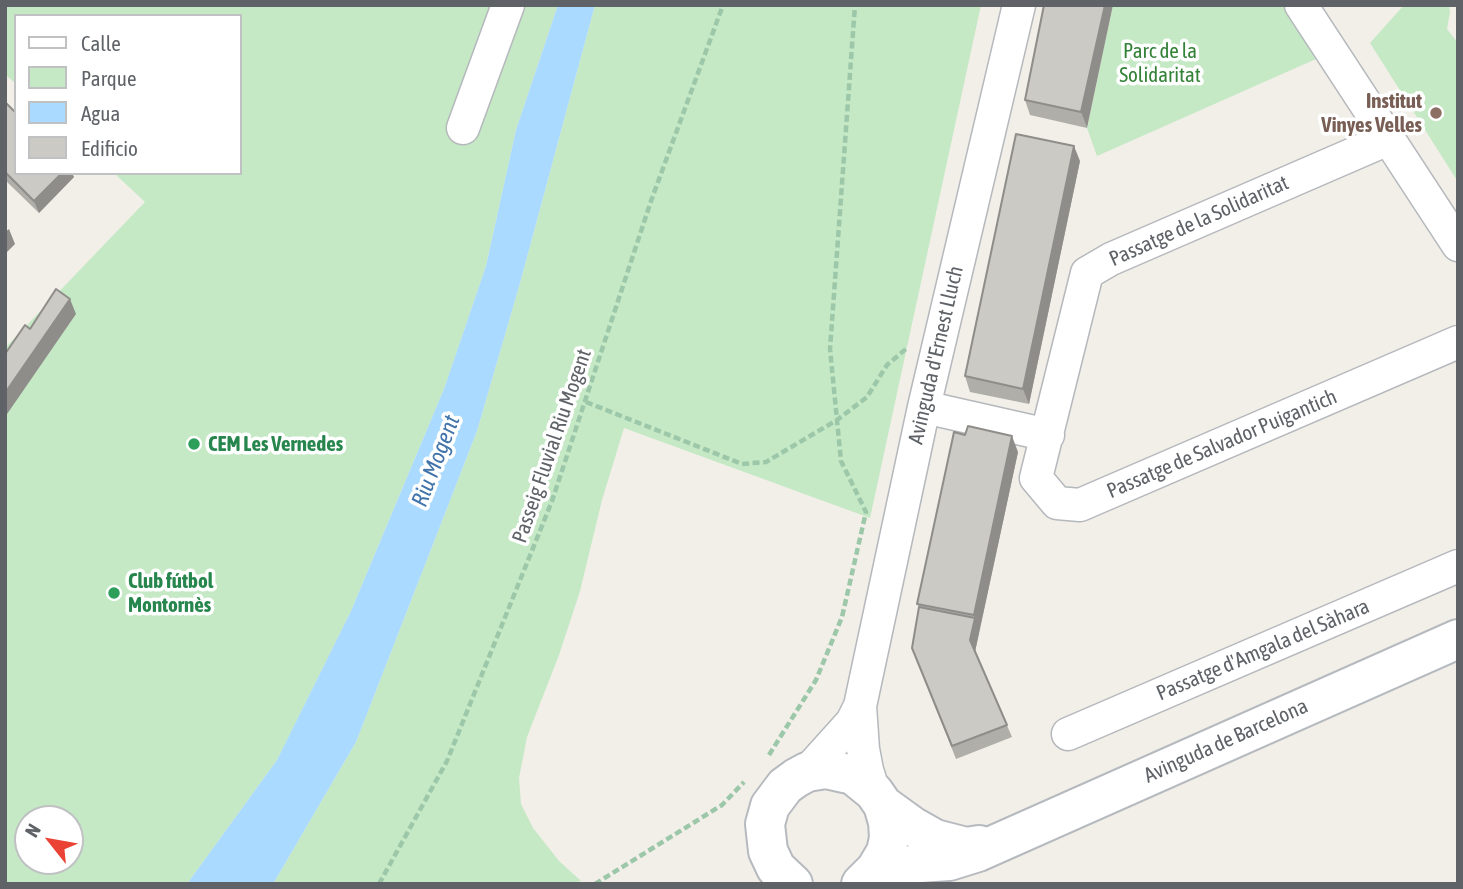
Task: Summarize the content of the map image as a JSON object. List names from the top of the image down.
{
  "streets": {
    "street": [
      "Passatge de la Solidaritat",
      "Avinguda d'Ernest Lluch",
      "Passatge de Salvador Puigantich",
      "Passatge d'Amgala del Sàhara",
      "Avinguda de Barcelona"
    ],
    "path": ["Passeig Fluvial Riu Mogent"]
  },
  "crossings": [
    ["Passatge de la Solidaritat", "Passatge de Salvador Puigantich"]
  ],
  "water": ["Riu Mogent"],
  "parks": ["Parc de la Solidaritat"],
  "places": ["Institut Vinyes Velles", "CEM Les Vernedes", "Club fútbol Montornès"],
  "legend": [
    "Calle",
    "Parque",
    "Agua",
    "Edificio"
  ],
  "north": "top left"
}
